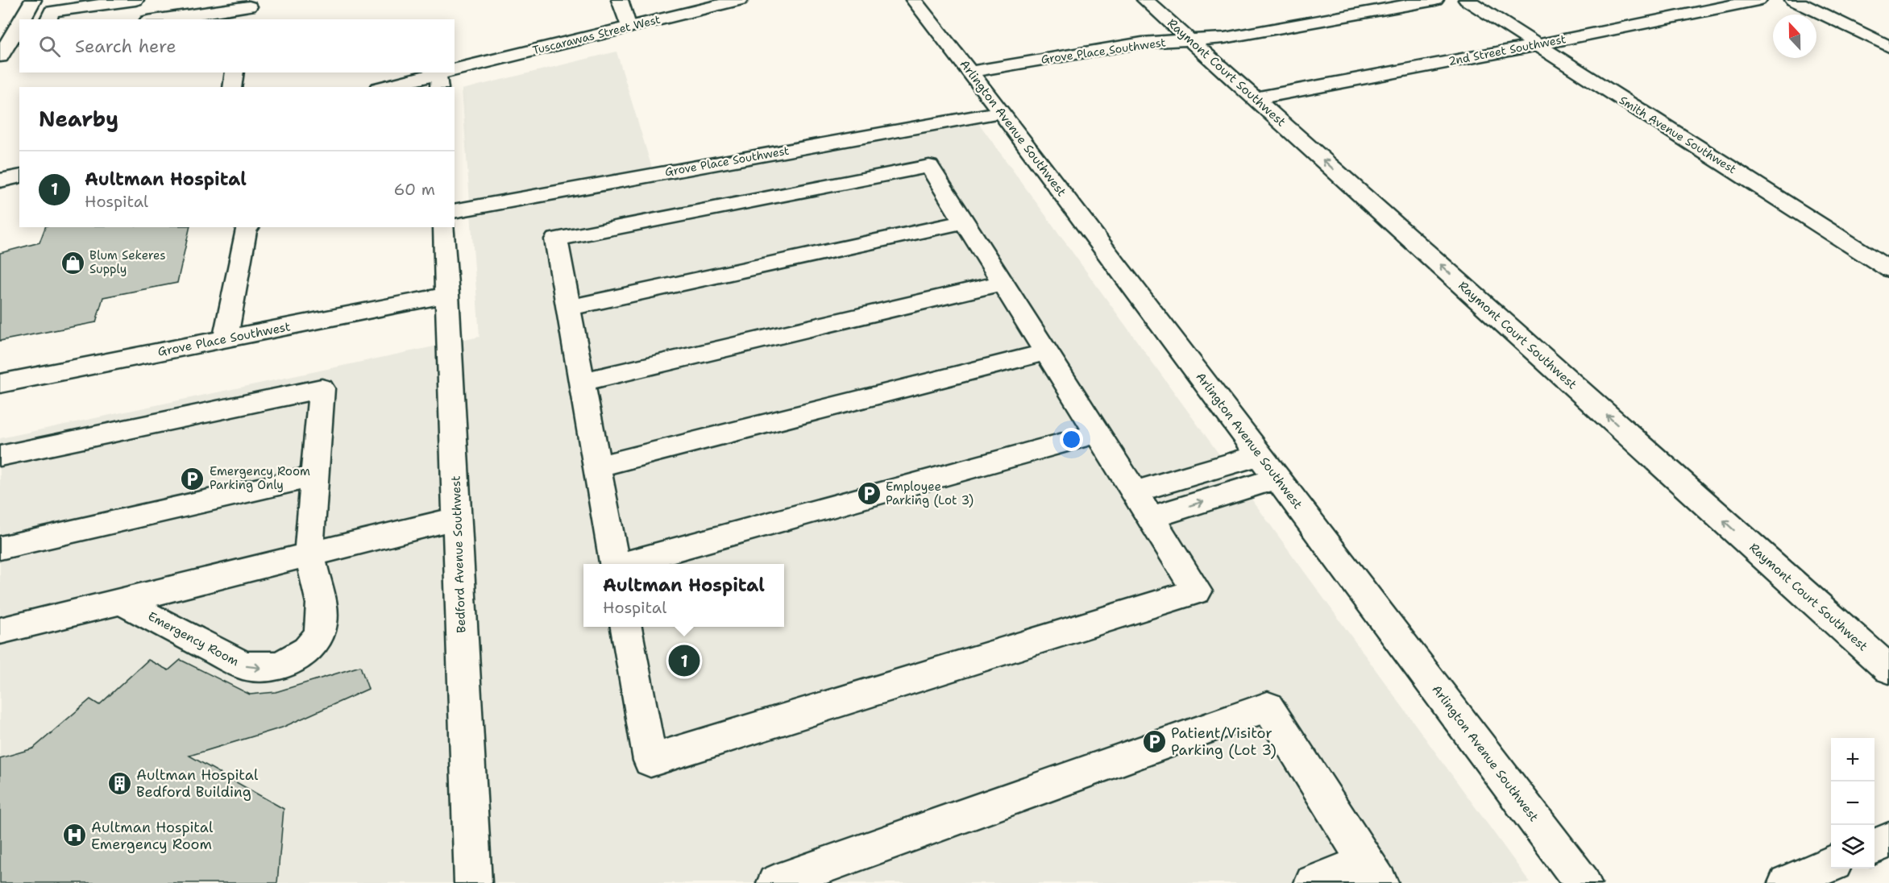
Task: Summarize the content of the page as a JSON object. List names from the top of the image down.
{
  "streets": {
    "street": [
      "Tuscarawas Street West",
      "2nd Street Southwest",
      "Grove Place Southwest",
      "Raymont Court Southwest",
      "Arlington Avenue Southwest",
      "Smith Avenue Southwest",
      "Bedford Avenue Southwest",
      "Emergency Room"
    ]
  },
  "crossings": [
    ["2nd Street Southwest", "Raymont Court Southwest"],
    ["2nd Street Southwest", "Smith Avenue Southwest"],
    ["Grove Place Southwest", "Raymont Court Southwest"],
    ["Grove Place Southwest", "Arlington Avenue Southwest"],
    ["Grove Place Southwest", "Bedford Avenue Southwest"]
  ],
  "one_way": ["Raymont Court Southwest"],
  "places": {
    "shop": ["Blum Sekeres Supply"],
    "parking": ["Emergency Room Parking Only", "Employee Parking (Lot 3)", "Patient/Visitor Parking (Lot 3)"],
    "building": ["Aultman Hospital Bedford Building"],
    "hospital": ["Aultman Hospital Emergency Room"]
  },
  "north": "top",
  "page": {
    "search": "Search here",
    "heading": "Nearby",
    "list": [
      {
        "mark": "1",
        "name": "Aultman Hospital",
        "note": "Hospital",
        "value": "60 m"
      }
    ],
    "popup": ["Aultman Hospital", "Hospital"],
    "pins": "1",
    "map_buttons": ["+", "−"]
  }
}
